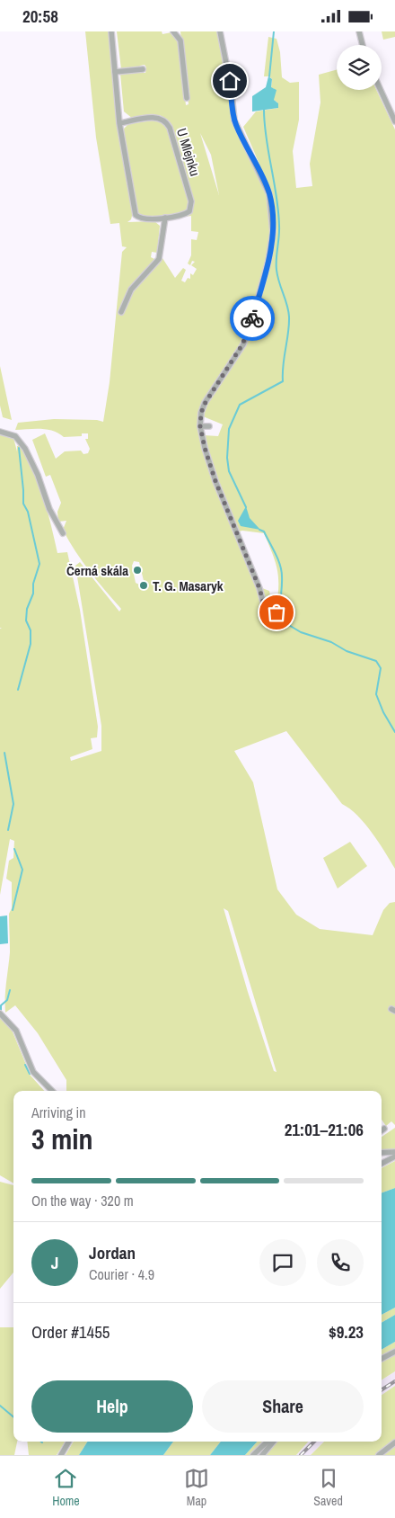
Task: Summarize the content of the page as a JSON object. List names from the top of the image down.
{
  "streets": {
    "street": ["U Mlejnku"]
  },
  "places": ["Černá skála", "T. G. Masaryk"],
  "page": {
    "status": "20:58",
    "heading": ["3 min", "Arriving in", "21:01–21:06"],
    "panel": [
      "Jordan",
      "Courier · 4.9",
      "Order #1455",
      "$9.23"
    ],
    "bar": "On the way · 320 m",
    "round": "J",
    "buttons": ["Help", "Share"],
    "tabs": ["Home", "Map", "Saved"]
  }
}
